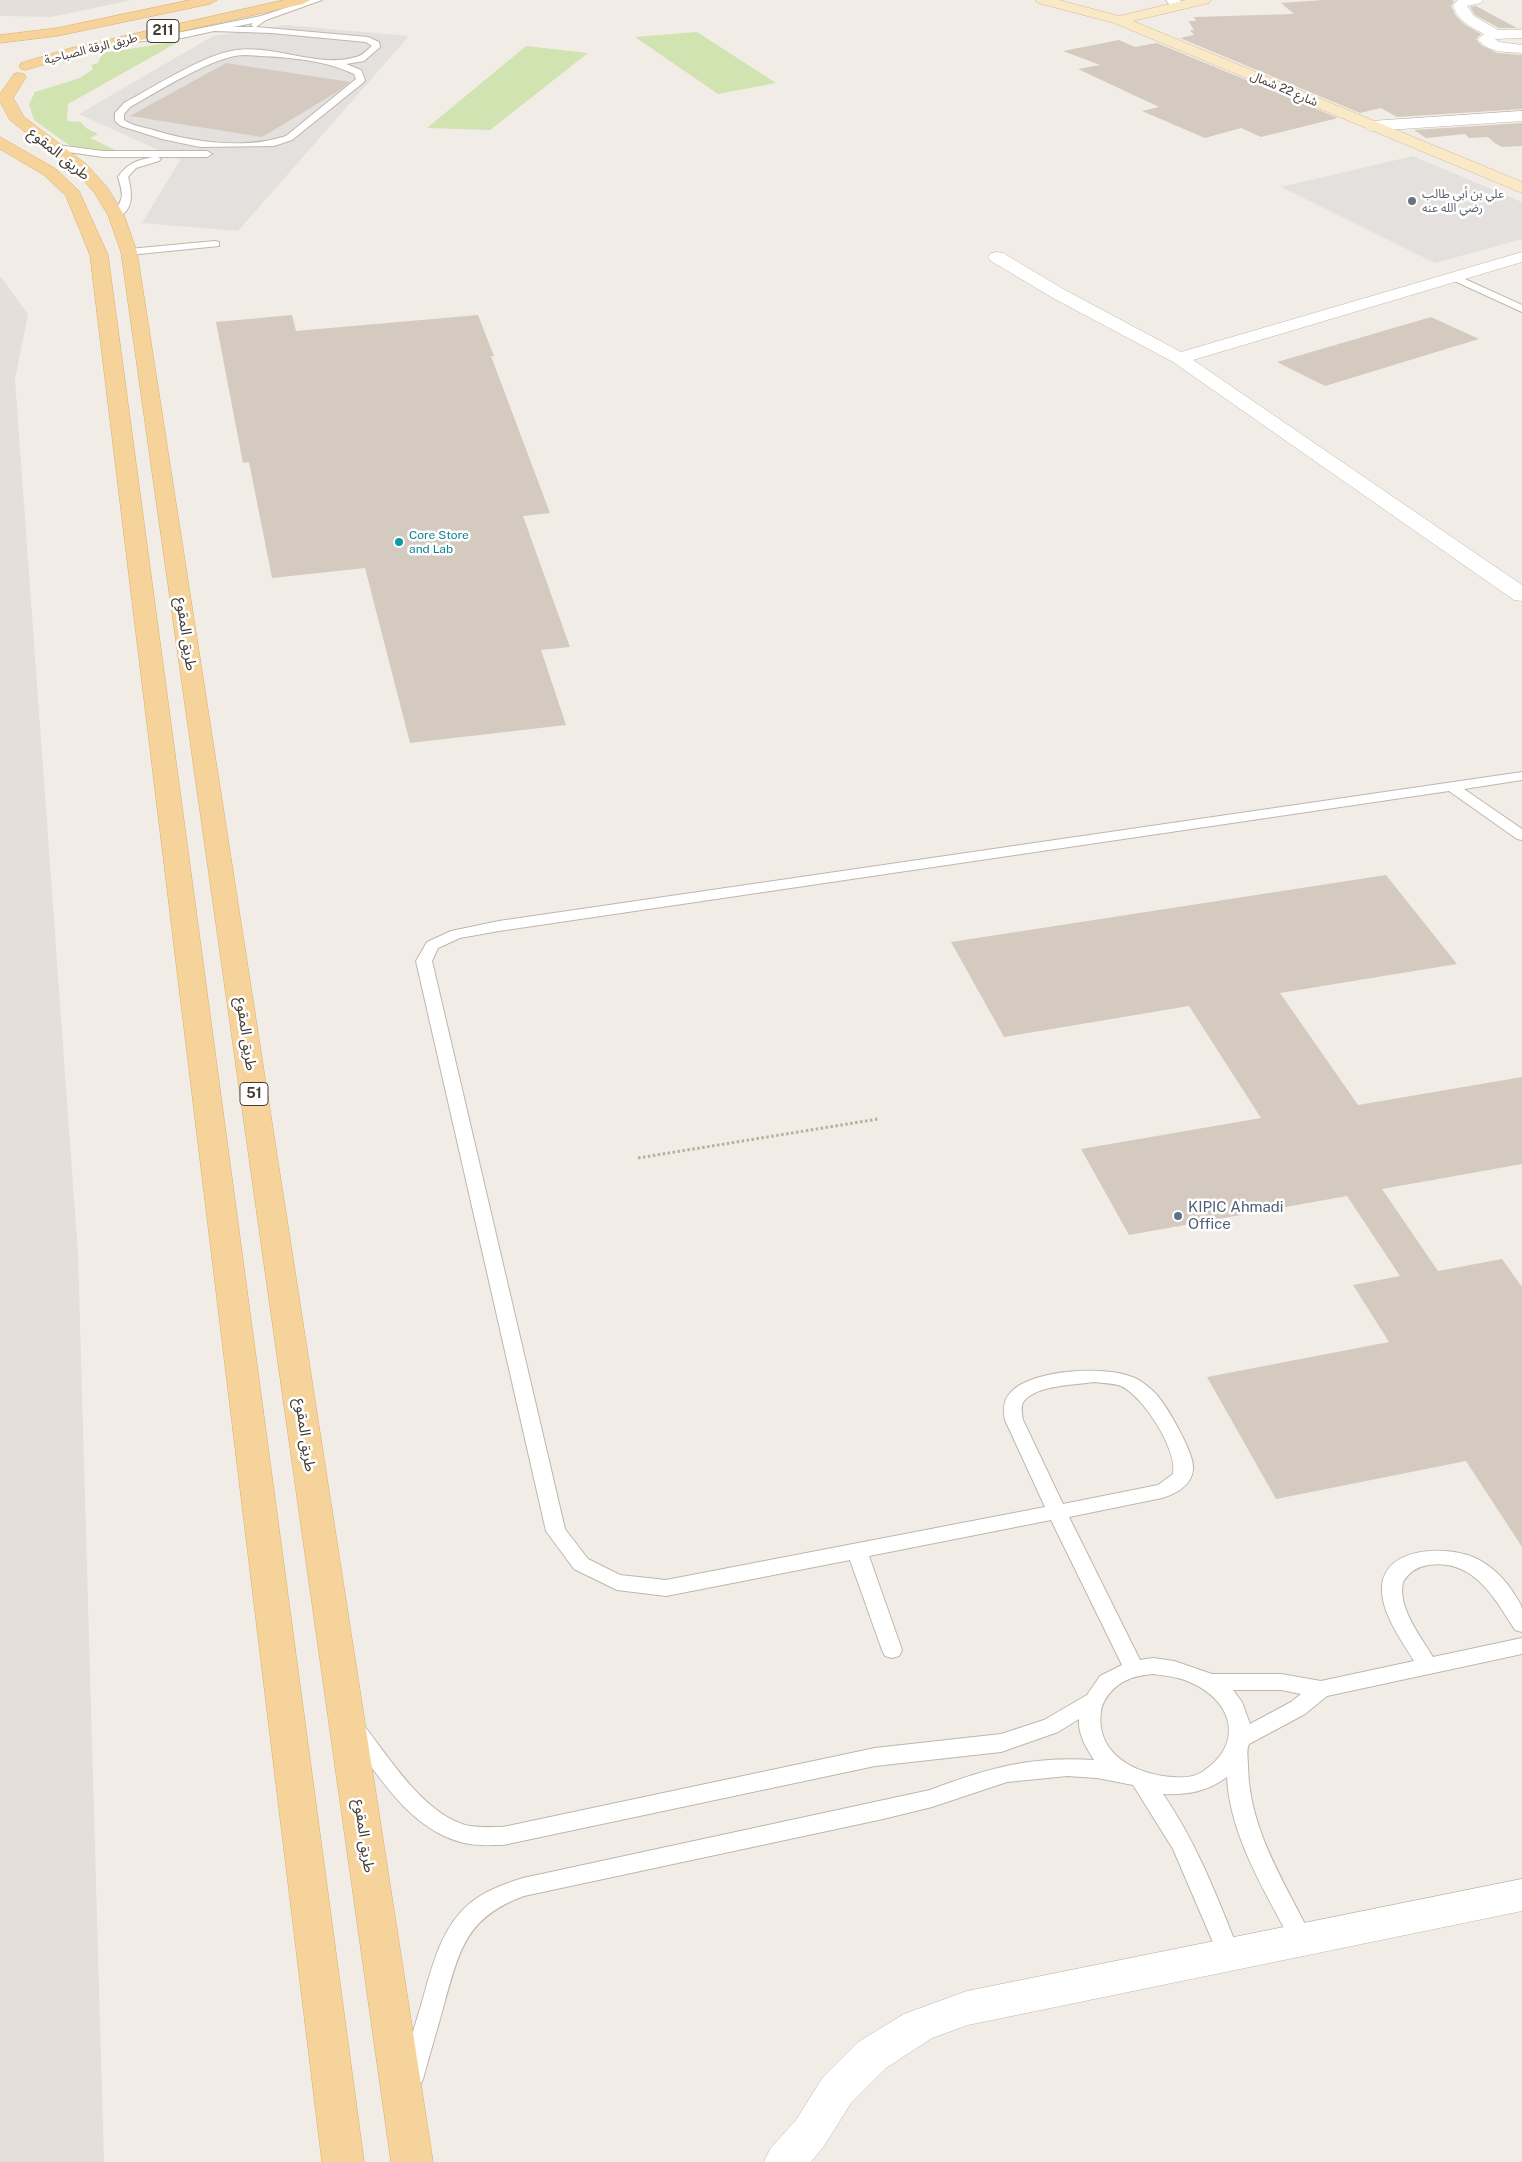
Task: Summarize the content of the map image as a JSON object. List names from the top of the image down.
{
  "streets": {
    "main road": [
      "211",
      "طريق الرقة الصباحية",
      "طريق المقوع",
      "51"
    ],
    "street": ["شارع 22 شمال"]
  },
  "crossings": [
    ["طريق الرقة الصباحية", "طريق المقوع"]
  ],
  "places": ["علي بن أبي طالب رضي الله عنه", "Core Store and Lab", "KIPIC Ahmadi Office"]
}
